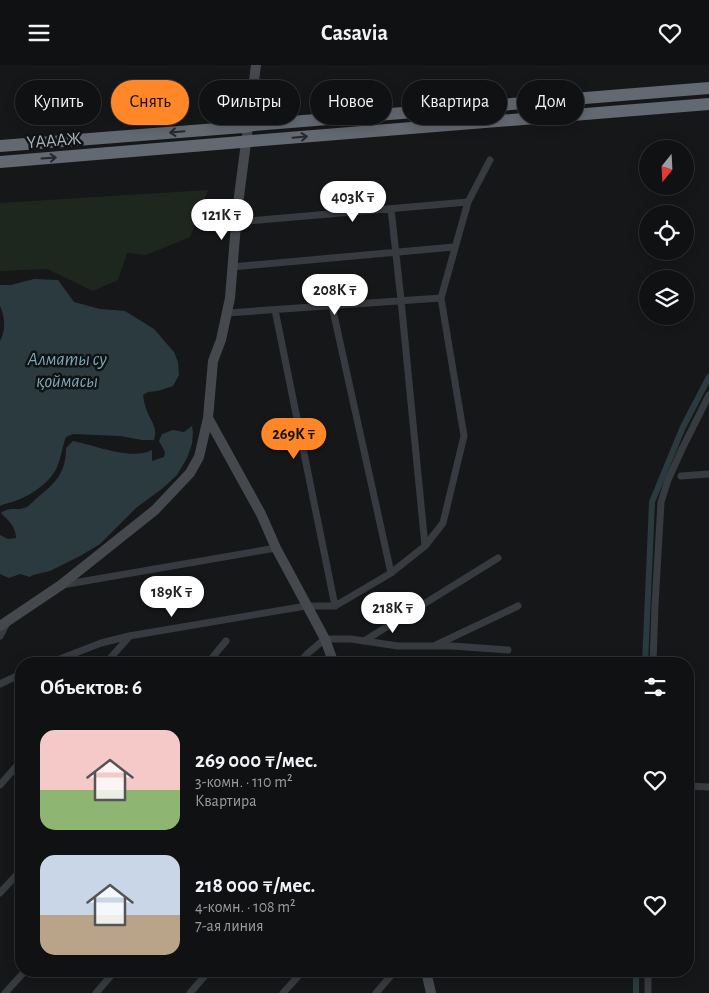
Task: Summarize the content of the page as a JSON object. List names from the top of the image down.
{
  "streets": {
    "highway": ["ҮАААЖ"]
  },
  "water": ["Алматы су қоймасы"],
  "north": "bottom",
  "page": {
    "header": "Casavia",
    "chip": [
      "Купить",
      "Снять",
      "Фильтры",
      "Новое",
      "Квартира",
      "Дом"
    ],
    "price": [
      "403K ₸",
      "121K ₸",
      "208K ₸",
      "269K ₸",
      "189K ₸",
      "218K ₸"
    ],
    "heading": "Объектов: 6",
    "list": [
      {
        "name": "269 000 ₸/мес.",
        "note": "3-комн. · 110 m² · Квартира"
      },
      {
        "name": "218 000 ₸/мес.",
        "note": "4-комн. · 108 m² · 7-ая линия"
      }
    ]
  }
}
